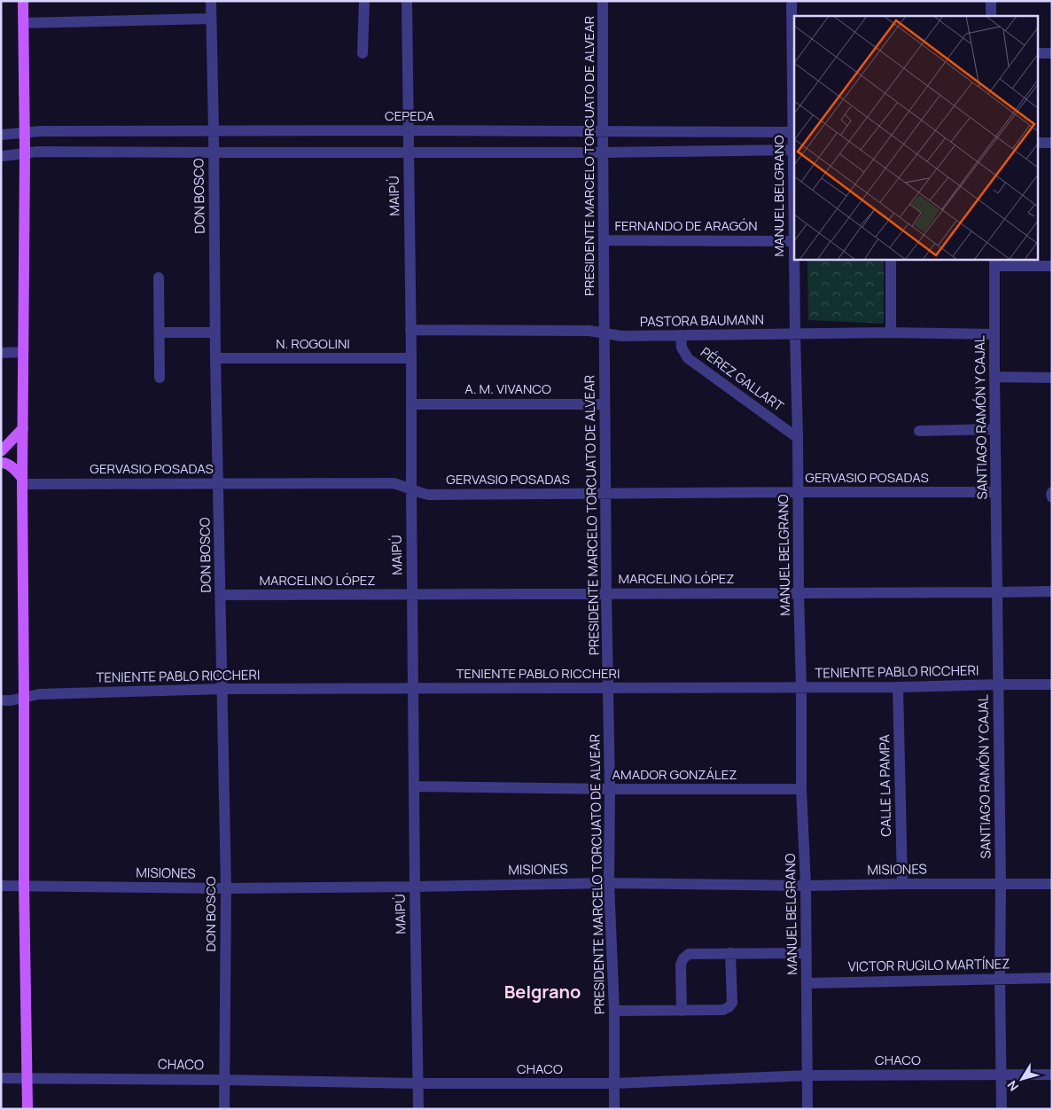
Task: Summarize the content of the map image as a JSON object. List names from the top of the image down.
{
  "streets": {
    "street": [
      "CEPEDA",
      "PRESIDENTE MARCELO TORCUATO DE ALVEAR",
      "DON BOSCO",
      "MAIPÚ",
      "MANUEL BELGRANO",
      "FERNANDO DE ARAGÓN",
      "PASTORA BAUMANN",
      "N. ROGOLINI",
      "PÉREZ GALLART",
      "A. M. VIVANCO",
      "SANTIAGO RAMÓN Y CAJAL",
      "GERVASIO POSADAS",
      "MARCELINO LÓPEZ",
      "TENIENTE PABLO RICCHERI",
      "AMADOR GONZÁLEZ",
      "CALLE LA PAMPA",
      "MISIONES",
      "VICTOR RUGILO MARTÍNEZ",
      "CHACO"
    ]
  },
  "crossings": [
    ["CEPEDA", "PRESIDENTE MARCELO TORCUATO DE ALVEAR"],
    ["CEPEDA", "DON BOSCO"],
    ["CEPEDA", "MAIPÚ"],
    ["CEPEDA", "MANUEL BELGRANO"],
    ["PRESIDENTE MARCELO TORCUATO DE ALVEAR", "FERNANDO DE ARAGÓN"],
    ["PRESIDENTE MARCELO TORCUATO DE ALVEAR", "PASTORA BAUMANN"],
    ["PRESIDENTE MARCELO TORCUATO DE ALVEAR", "A. M. VIVANCO"],
    ["PRESIDENTE MARCELO TORCUATO DE ALVEAR", "GERVASIO POSADAS"],
    ["PRESIDENTE MARCELO TORCUATO DE ALVEAR", "MARCELINO LÓPEZ"],
    ["PRESIDENTE MARCELO TORCUATO DE ALVEAR", "TENIENTE PABLO RICCHERI"],
    ["PRESIDENTE MARCELO TORCUATO DE ALVEAR", "AMADOR GONZÁLEZ"],
    ["PRESIDENTE MARCELO TORCUATO DE ALVEAR", "MISIONES"],
    ["PRESIDENTE MARCELO TORCUATO DE ALVEAR", "CHACO"],
    ["DON BOSCO", "N. ROGOLINI"],
    ["DON BOSCO", "GERVASIO POSADAS"],
    ["DON BOSCO", "MARCELINO LÓPEZ"],
    ["DON BOSCO", "TENIENTE PABLO RICCHERI"],
    ["DON BOSCO", "MISIONES"],
    ["DON BOSCO", "CHACO"],
    ["MAIPÚ", "PASTORA BAUMANN"],
    ["MAIPÚ", "N. ROGOLINI"],
    ["MAIPÚ", "A. M. VIVANCO"],
    ["MAIPÚ", "GERVASIO POSADAS"],
    ["MAIPÚ", "MARCELINO LÓPEZ"],
    ["MAIPÚ", "TENIENTE PABLO RICCHERI"],
    ["MAIPÚ", "AMADOR GONZÁLEZ"],
    ["MAIPÚ", "MISIONES"],
    ["MAIPÚ", "CHACO"],
    ["MANUEL BELGRANO", "FERNANDO DE ARAGÓN"],
    ["MANUEL BELGRANO", "PASTORA BAUMANN"],
    ["MANUEL BELGRANO", "PÉREZ GALLART"],
    ["MANUEL BELGRANO", "GERVASIO POSADAS"],
    ["MANUEL BELGRANO", "MARCELINO LÓPEZ"],
    ["MANUEL BELGRANO", "TENIENTE PABLO RICCHERI"],
    ["MANUEL BELGRANO", "AMADOR GONZÁLEZ"],
    ["MANUEL BELGRANO", "MISIONES"],
    ["MANUEL BELGRANO", "VICTOR RUGILO MARTÍNEZ"],
    ["MANUEL BELGRANO", "CHACO"],
    ["PASTORA BAUMANN", "PÉREZ GALLART"],
    ["PASTORA BAUMANN", "SANTIAGO RAMÓN Y CAJAL"],
    ["SANTIAGO RAMÓN Y CAJAL", "GERVASIO POSADAS"],
    ["SANTIAGO RAMÓN Y CAJAL", "MARCELINO LÓPEZ"],
    ["SANTIAGO RAMÓN Y CAJAL", "TENIENTE PABLO RICCHERI"],
    ["SANTIAGO RAMÓN Y CAJAL", "MISIONES"],
    ["SANTIAGO RAMÓN Y CAJAL", "VICTOR RUGILO MARTÍNEZ"],
    ["SANTIAGO RAMÓN Y CAJAL", "CHACO"],
    ["TENIENTE PABLO RICCHERI", "CALLE LA PAMPA"],
    ["CALLE LA PAMPA", "MISIONES"]
  ],
  "districts": ["Belgrano"],
  "north": "bottom left"
}
